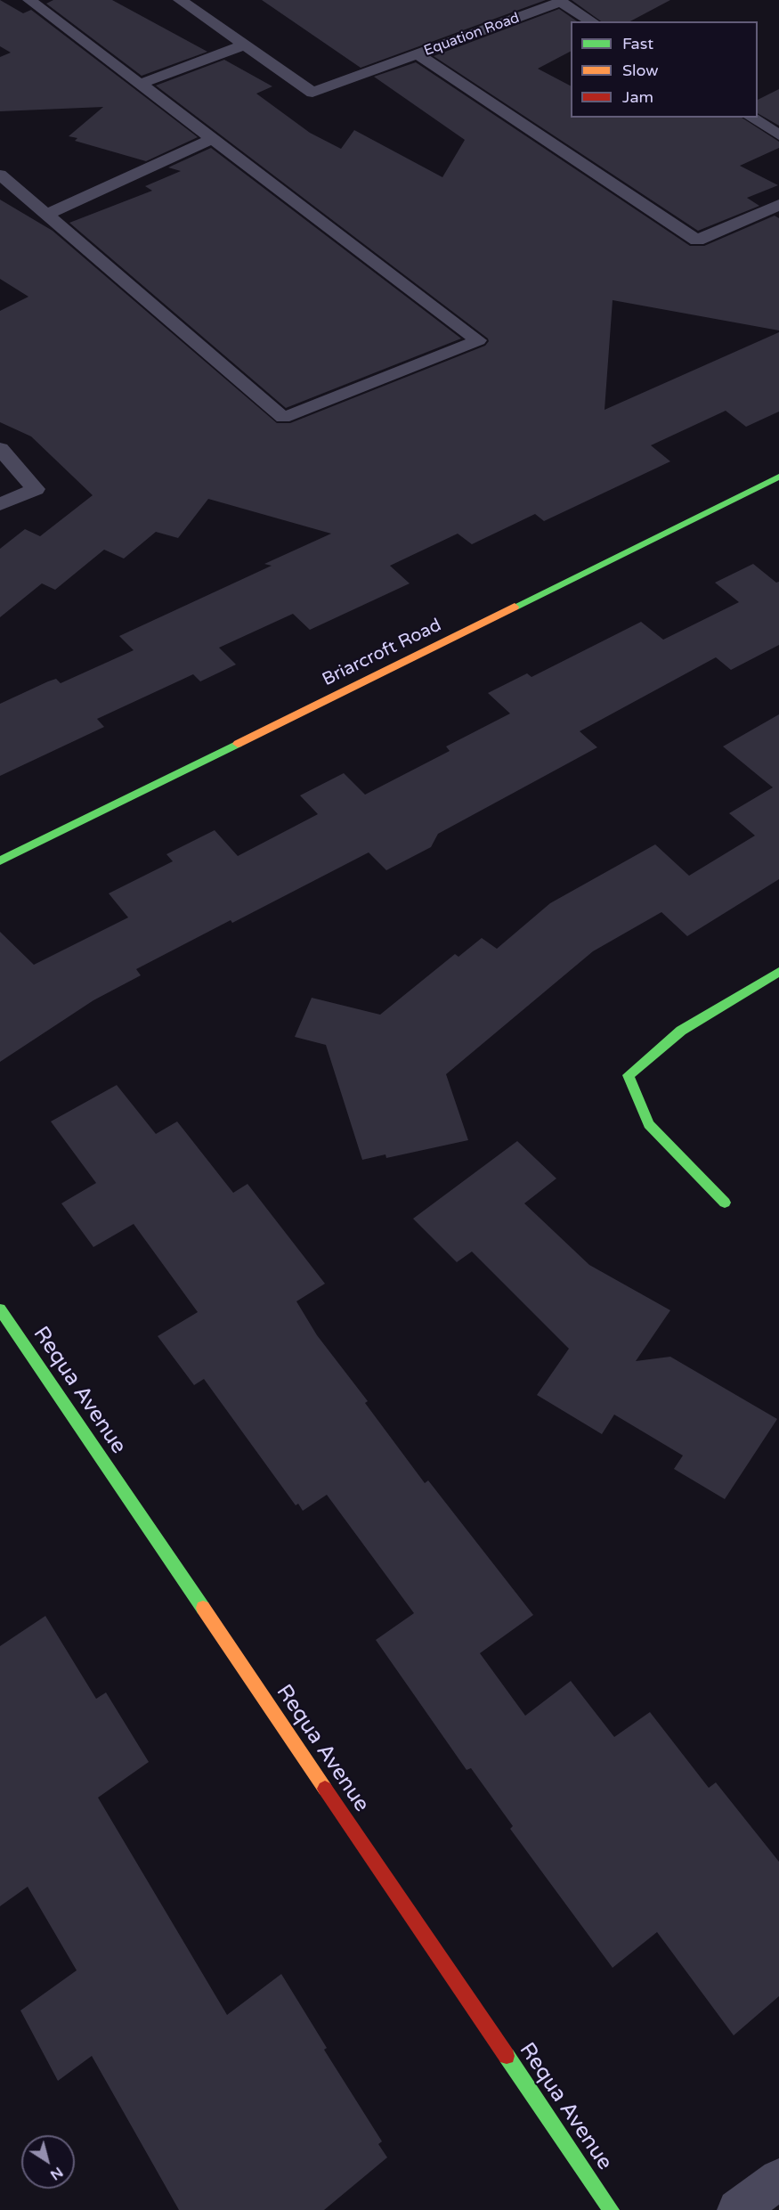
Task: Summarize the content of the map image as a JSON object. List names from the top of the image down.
{
  "streets": {
    "street": ["Briarcroft Road", "Requa Avenue"],
    "lane": ["Equation Road"]
  },
  "legend": ["Fast", "Slow", "Jam"],
  "north": "bottom right"
}
